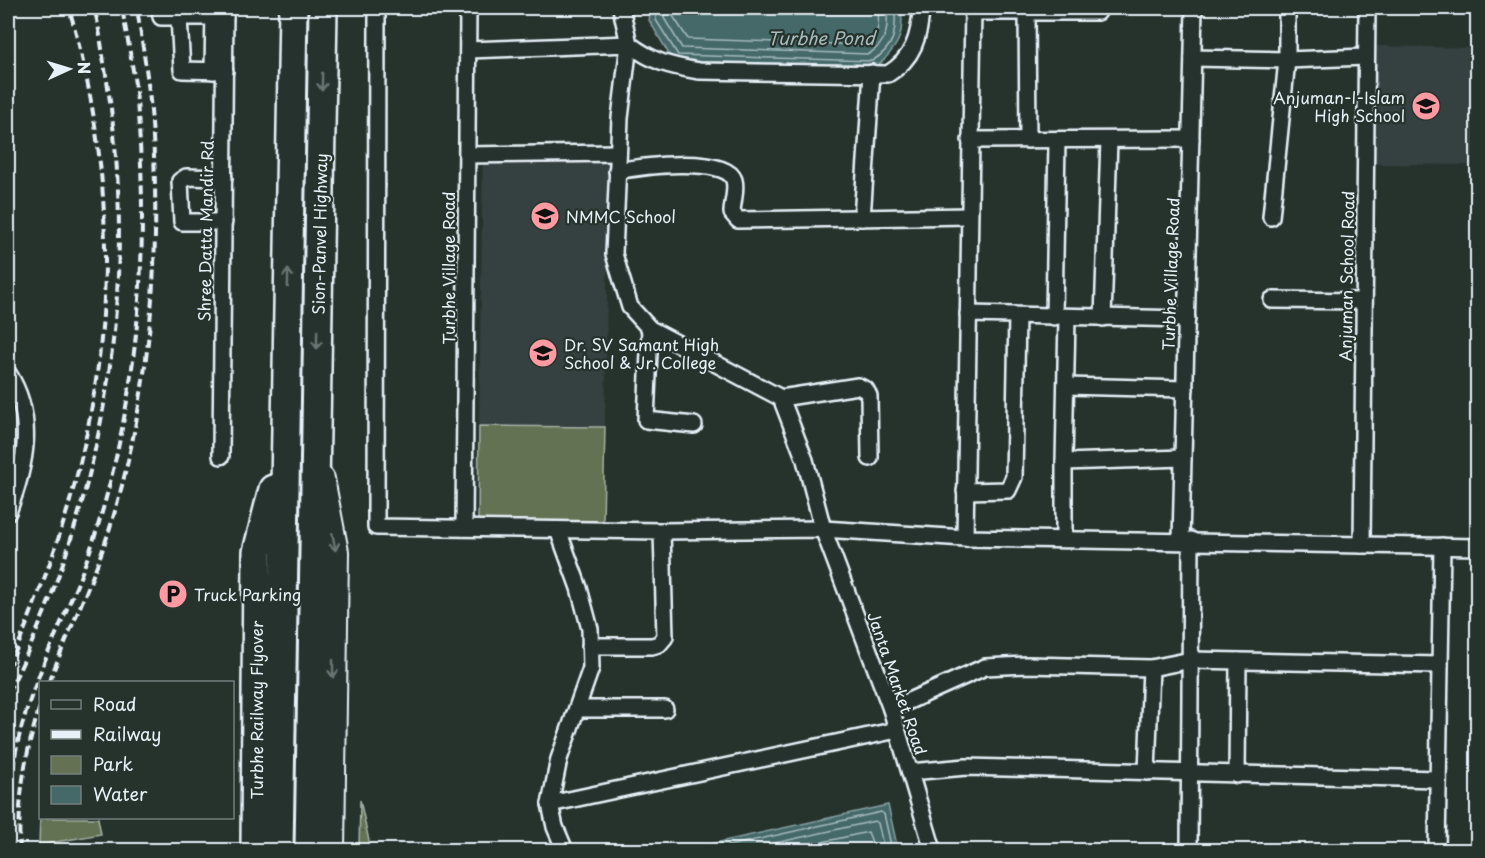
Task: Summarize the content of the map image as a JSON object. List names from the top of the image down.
{
  "streets": {
    "highway": ["Sion-Panvel Highway", "Turbhe Railway Flyover"],
    "street": [
      "Shree Datta Mandir Rd",
      "Turbhe Village Road",
      "Anjuman School Road",
      "Janta Market Road"
    ]
  },
  "crossings": [
    ["Sion-Panvel Highway", "Turbhe Railway Flyover"]
  ],
  "water": ["Turbhe Pond"],
  "places": {
    "school or university": ["Anjuman-I-Islam High School", "NMMC School", "Dr. SV Samant High School & Jr. College"],
    "parking": ["Truck Parking"]
  },
  "legend": [
    "Road",
    "Railway",
    "Park",
    "Water"
  ],
  "north": "right"
}
